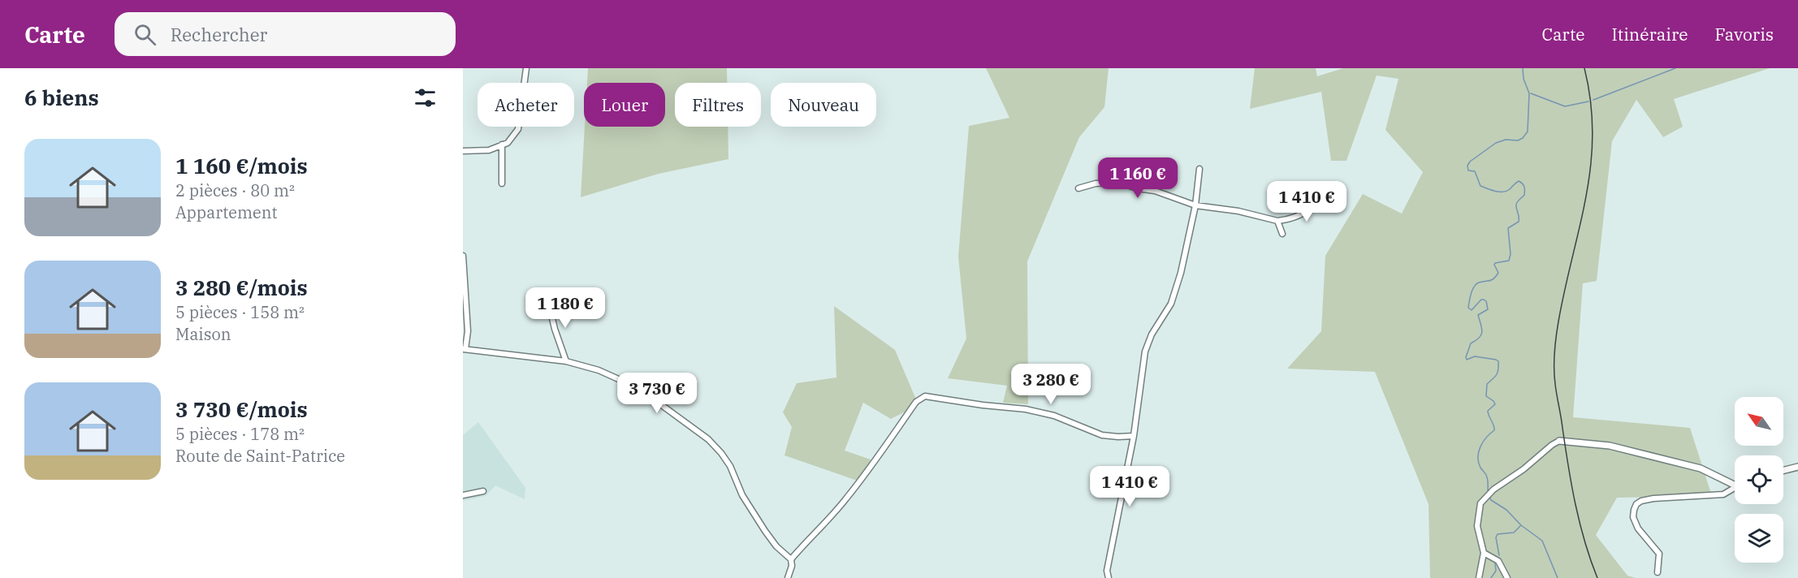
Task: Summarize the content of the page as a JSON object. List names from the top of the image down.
{
  "north": "top left",
  "page": {
    "header": "Carte",
    "search": "Rechercher",
    "nav": ["Carte", "Itinéraire", "Favoris"],
    "heading": "6 biens",
    "chip": [
      "Acheter",
      "Louer",
      "Filtres",
      "Nouveau"
    ],
    "list": [
      {
        "name": "1 160 €/mois",
        "note": "2 pièces · 80 m² · Appartement"
      },
      {
        "name": "3 280 €/mois",
        "note": "5 pièces · 158 m² · Maison"
      },
      {
        "name": "3 730 €/mois",
        "note": "5 pièces · 178 m² · Route de Saint-Patrice"
      }
    ],
    "price": [
      "1 160 €",
      "1 410 €",
      "1 180 €",
      "3 280 €",
      "3 730 €",
      "1 410 €"
    ]
  }
}
